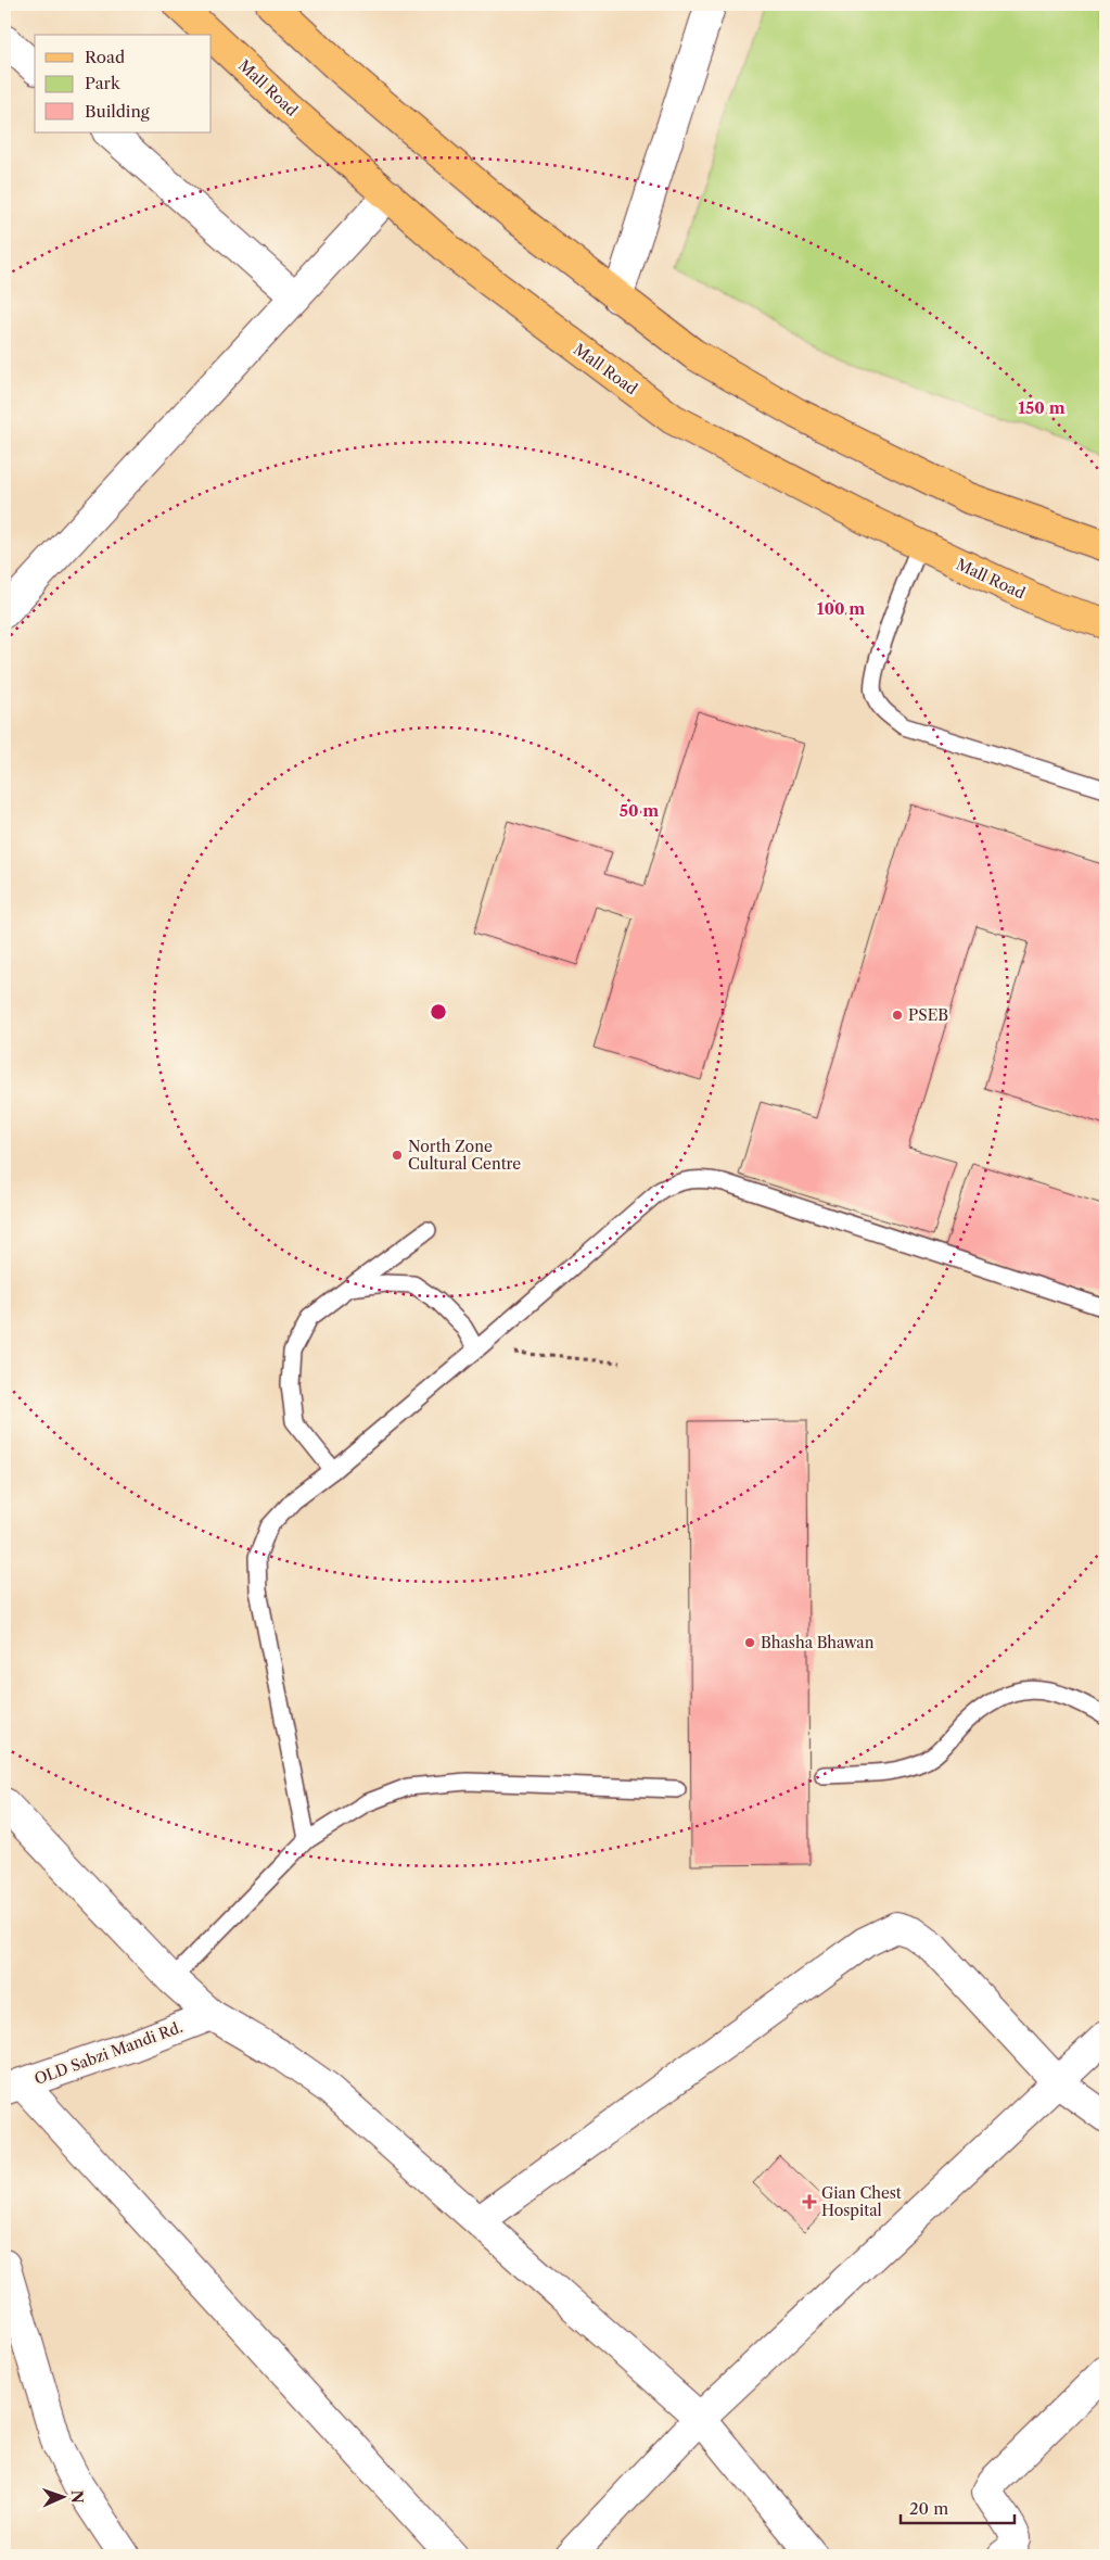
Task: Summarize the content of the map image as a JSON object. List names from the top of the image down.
{
  "streets": {
    "main road": ["Mall Road"],
    "street": ["OLD Sabzi Mandi Rd."]
  },
  "places": {
    "other": ["PSEB", "North Zone Cultural Centre", "Bhasha Bhawan"],
    "health": ["Gian Chest Hospital"]
  },
  "legend": ["Road", "Park", "Building"],
  "scale_bar": "20 m",
  "north": "right",
  "rings": ["150 m", "100 m", "50 m"]
}
